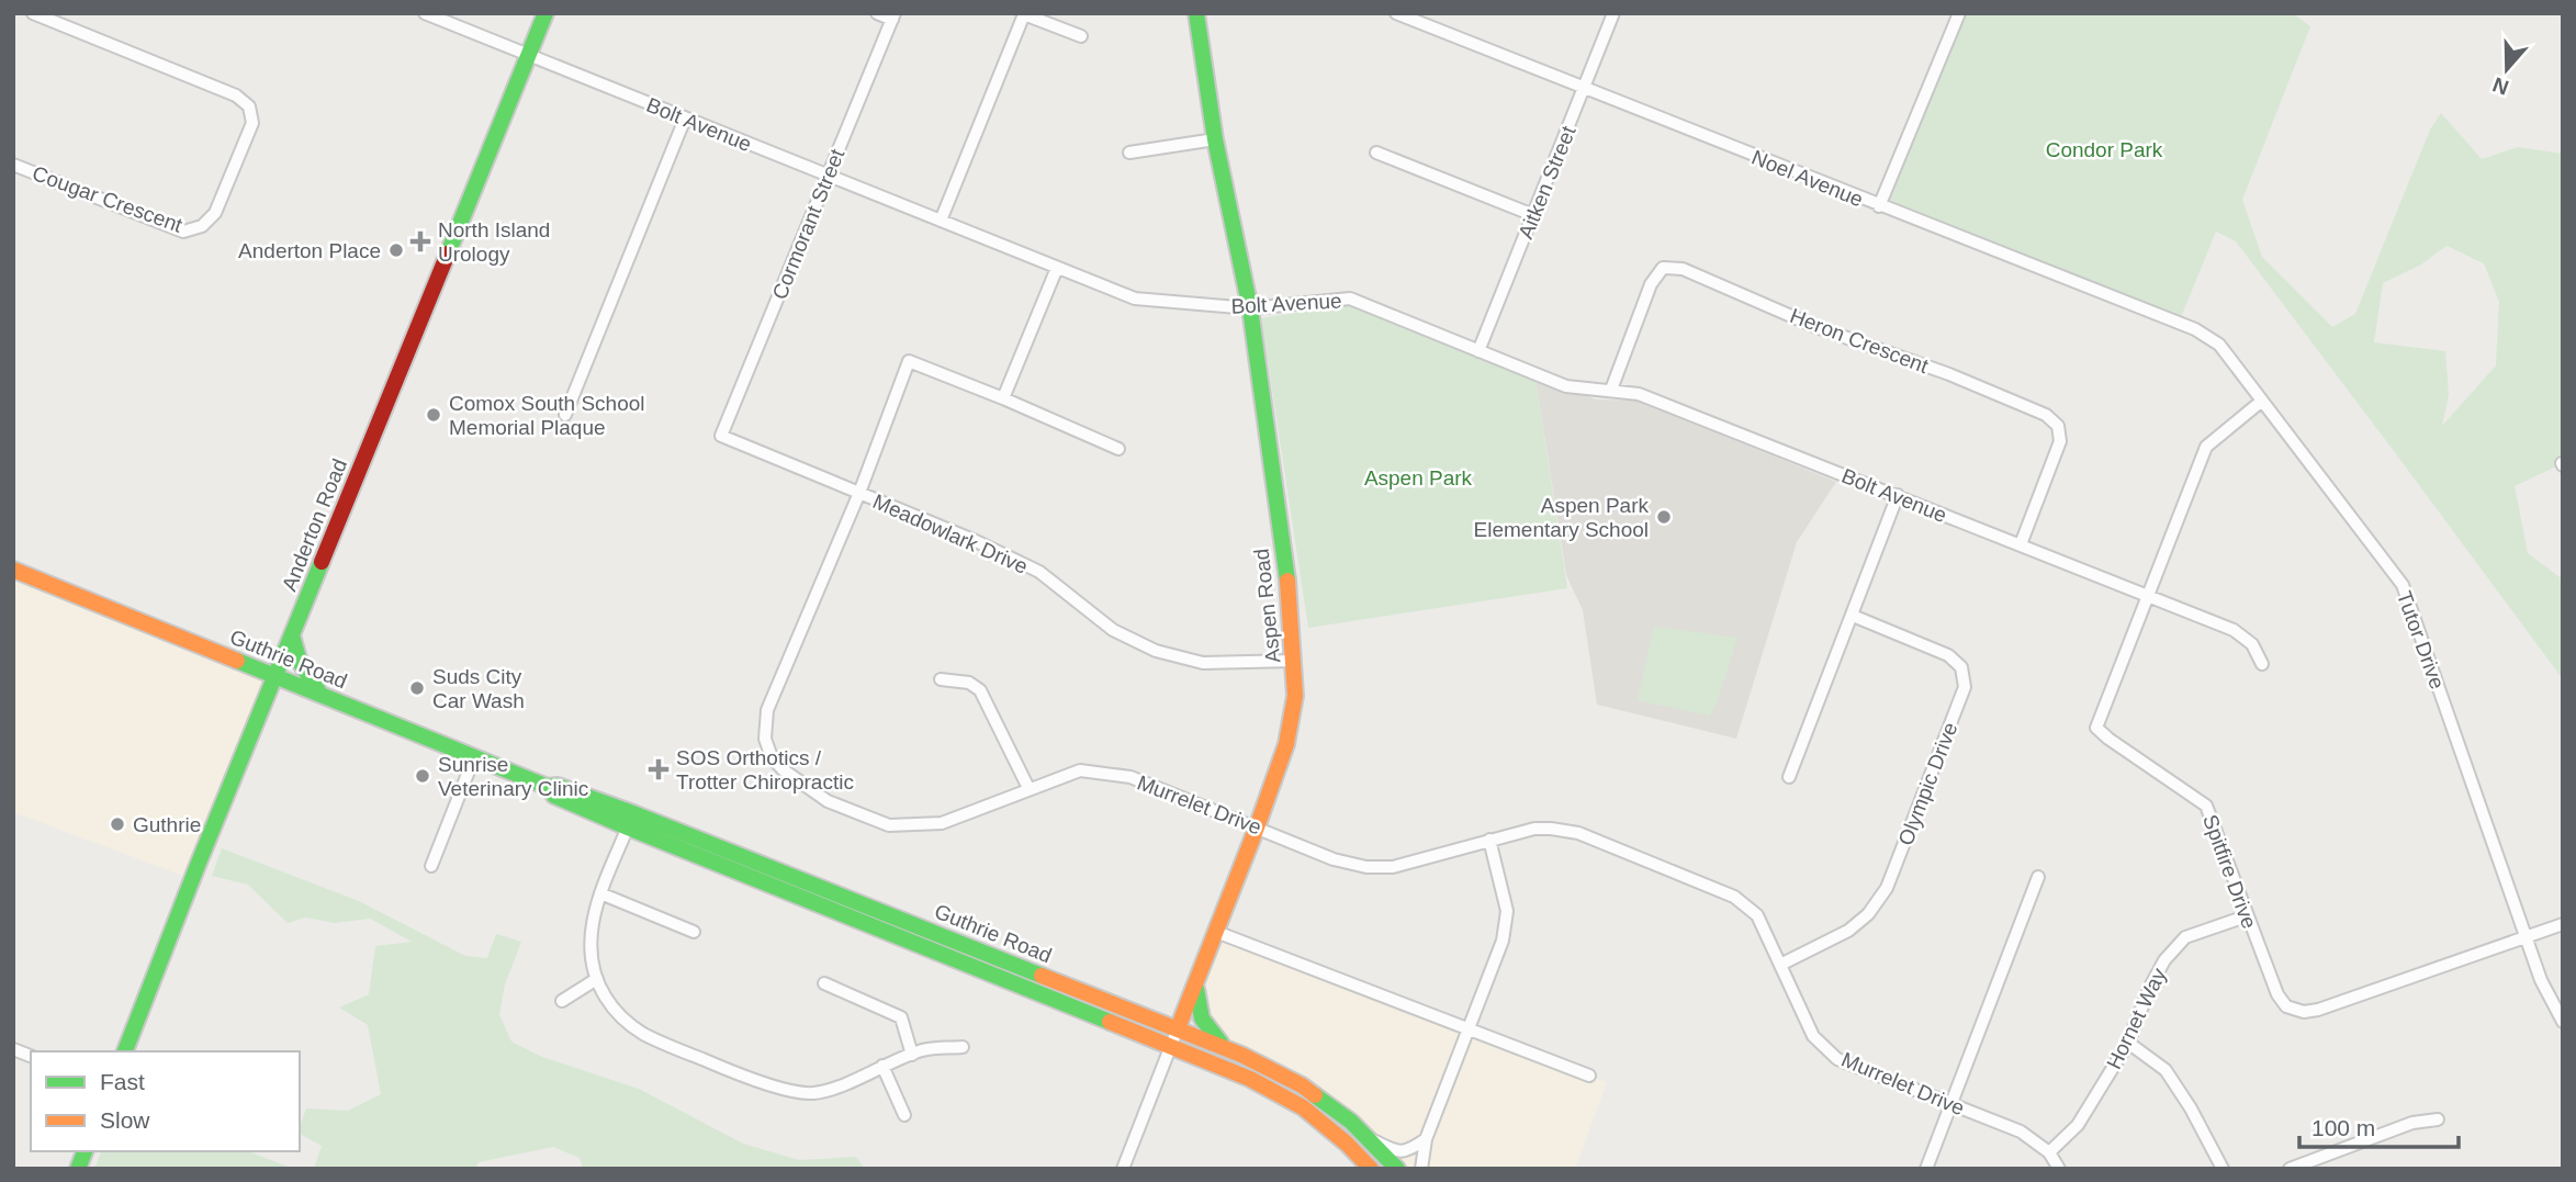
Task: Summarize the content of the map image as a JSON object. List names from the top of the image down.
{
  "streets": {
    "main road": ["Anderton Road", "Aspen Road", "Guthrie Road"],
    "street": [
      "Bolt Avenue",
      "Noel Avenue",
      "Aitken Street",
      "Cougar Crescent",
      "Cormorant Street",
      "Heron Crescent",
      "Meadowlark Drive",
      "Tutor Drive",
      "Olympic Drive",
      "Murrelet Drive",
      "Spitfire Drive",
      "Hornet Way"
    ]
  },
  "crossings": [
    ["Bolt Avenue", "Aitken Street"],
    ["Bolt Avenue", "Cormorant Street"],
    ["Bolt Avenue", "Heron Crescent"],
    ["Bolt Avenue", "Anderton Road"],
    ["Bolt Avenue", "Aspen Road"],
    ["Bolt Avenue", "Spitfire Drive"],
    ["Noel Avenue", "Aitken Street"],
    ["Noel Avenue", "Tutor Drive"],
    ["Cormorant Street", "Meadowlark Drive"],
    ["Anderton Road", "Guthrie Road"],
    ["Meadowlark Drive", "Aspen Road"],
    ["Meadowlark Drive", "Murrelet Drive"],
    ["Aspen Road", "Guthrie Road"],
    ["Aspen Road", "Murrelet Drive"],
    ["Tutor Drive", "Spitfire Drive"],
    ["Olympic Drive", "Murrelet Drive"],
    ["Murrelet Drive", "Hornet Way"],
    ["Spitfire Drive", "Hornet Way"]
  ],
  "parks": ["Condor Park", "Aspen Park"],
  "places": {
    "health": ["North Island Urology", "SOS Orthotics / Trotter Chiropractic"],
    "other": [
      "Anderton Place",
      "Comox South School Memorial Plaque",
      "Aspen Park Elementary School",
      "Suds City Car Wash",
      "Sunrise Veterinary Clinic",
      "Guthrie"
    ]
  },
  "legend": ["Fast", "Slow"],
  "scale_bar": "100 m",
  "north": "bottom"
}
